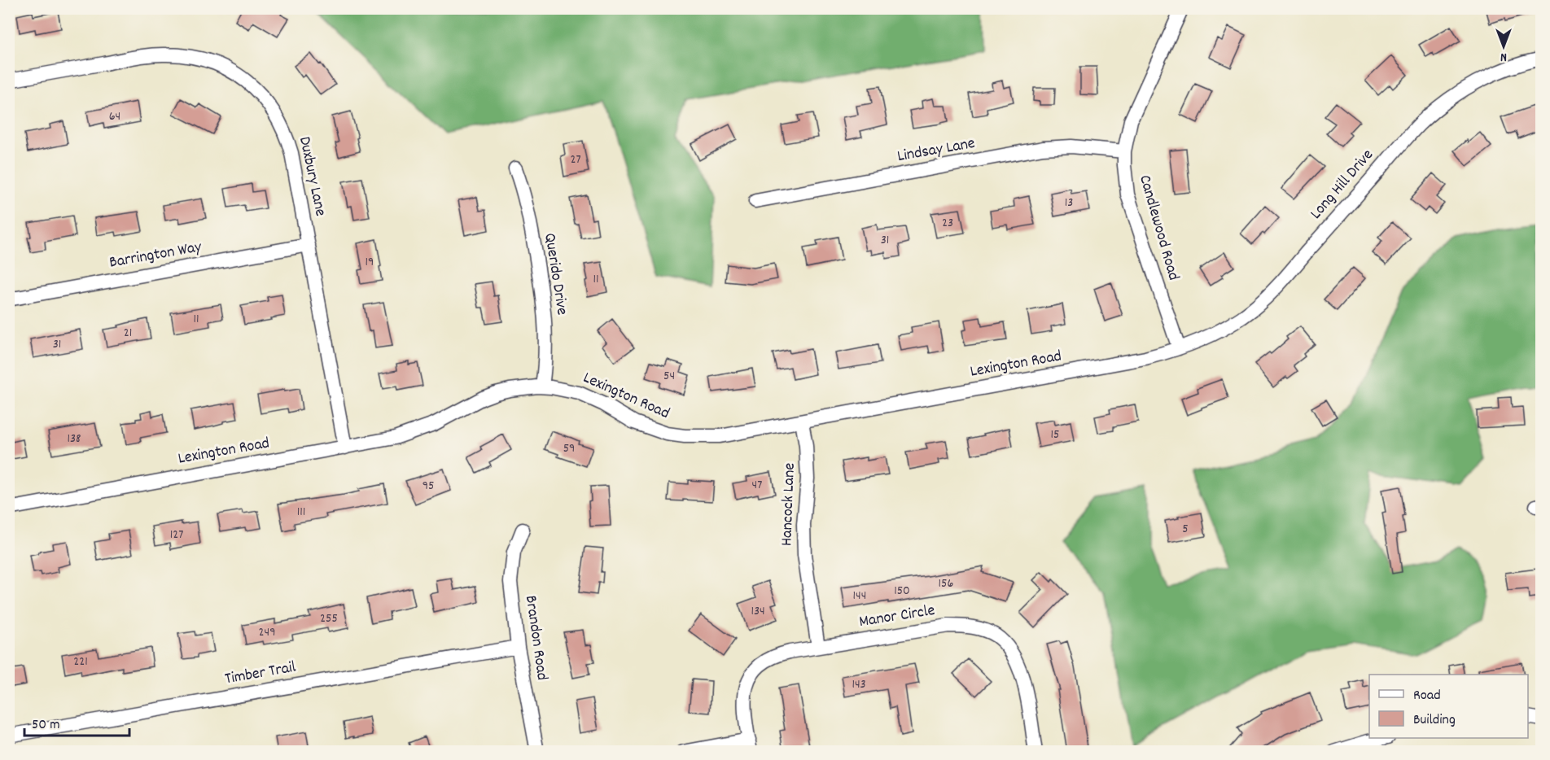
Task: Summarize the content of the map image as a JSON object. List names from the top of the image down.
{
  "streets": {
    "street": [
      "Lindsay Lane",
      "Duxbury Lane",
      "Long Hill Drive",
      "Candlewood Road",
      "Barrington Way",
      "Querido Drive",
      "Lexington Road",
      "Hancock Lane",
      "Manor Circle",
      "Brandon Road",
      "Timber Trail"
    ]
  },
  "crossings": [
    ["Lindsay Lane", "Candlewood Road"],
    ["Duxbury Lane", "Barrington Way"],
    ["Duxbury Lane", "Lexington Road"],
    ["Long Hill Drive", "Candlewood Road"],
    ["Long Hill Drive", "Lexington Road"],
    ["Candlewood Road", "Lexington Road"],
    ["Querido Drive", "Lexington Road"],
    ["Lexington Road", "Hancock Lane"],
    ["Hancock Lane", "Manor Circle"],
    ["Brandon Road", "Timber Trail"]
  ],
  "house_numbers": [
    "64",
    "27",
    "13",
    "23",
    "31",
    "19",
    "11",
    "11",
    "21",
    "31",
    "54",
    "15",
    "138",
    "59",
    "47",
    "95",
    "111",
    "5",
    "127",
    "156",
    "150",
    "144",
    "134",
    "255",
    "249",
    "221",
    "143"
  ],
  "legend": ["Road", "Building"],
  "scale_bar": "50 m",
  "north": "bottom"
}
